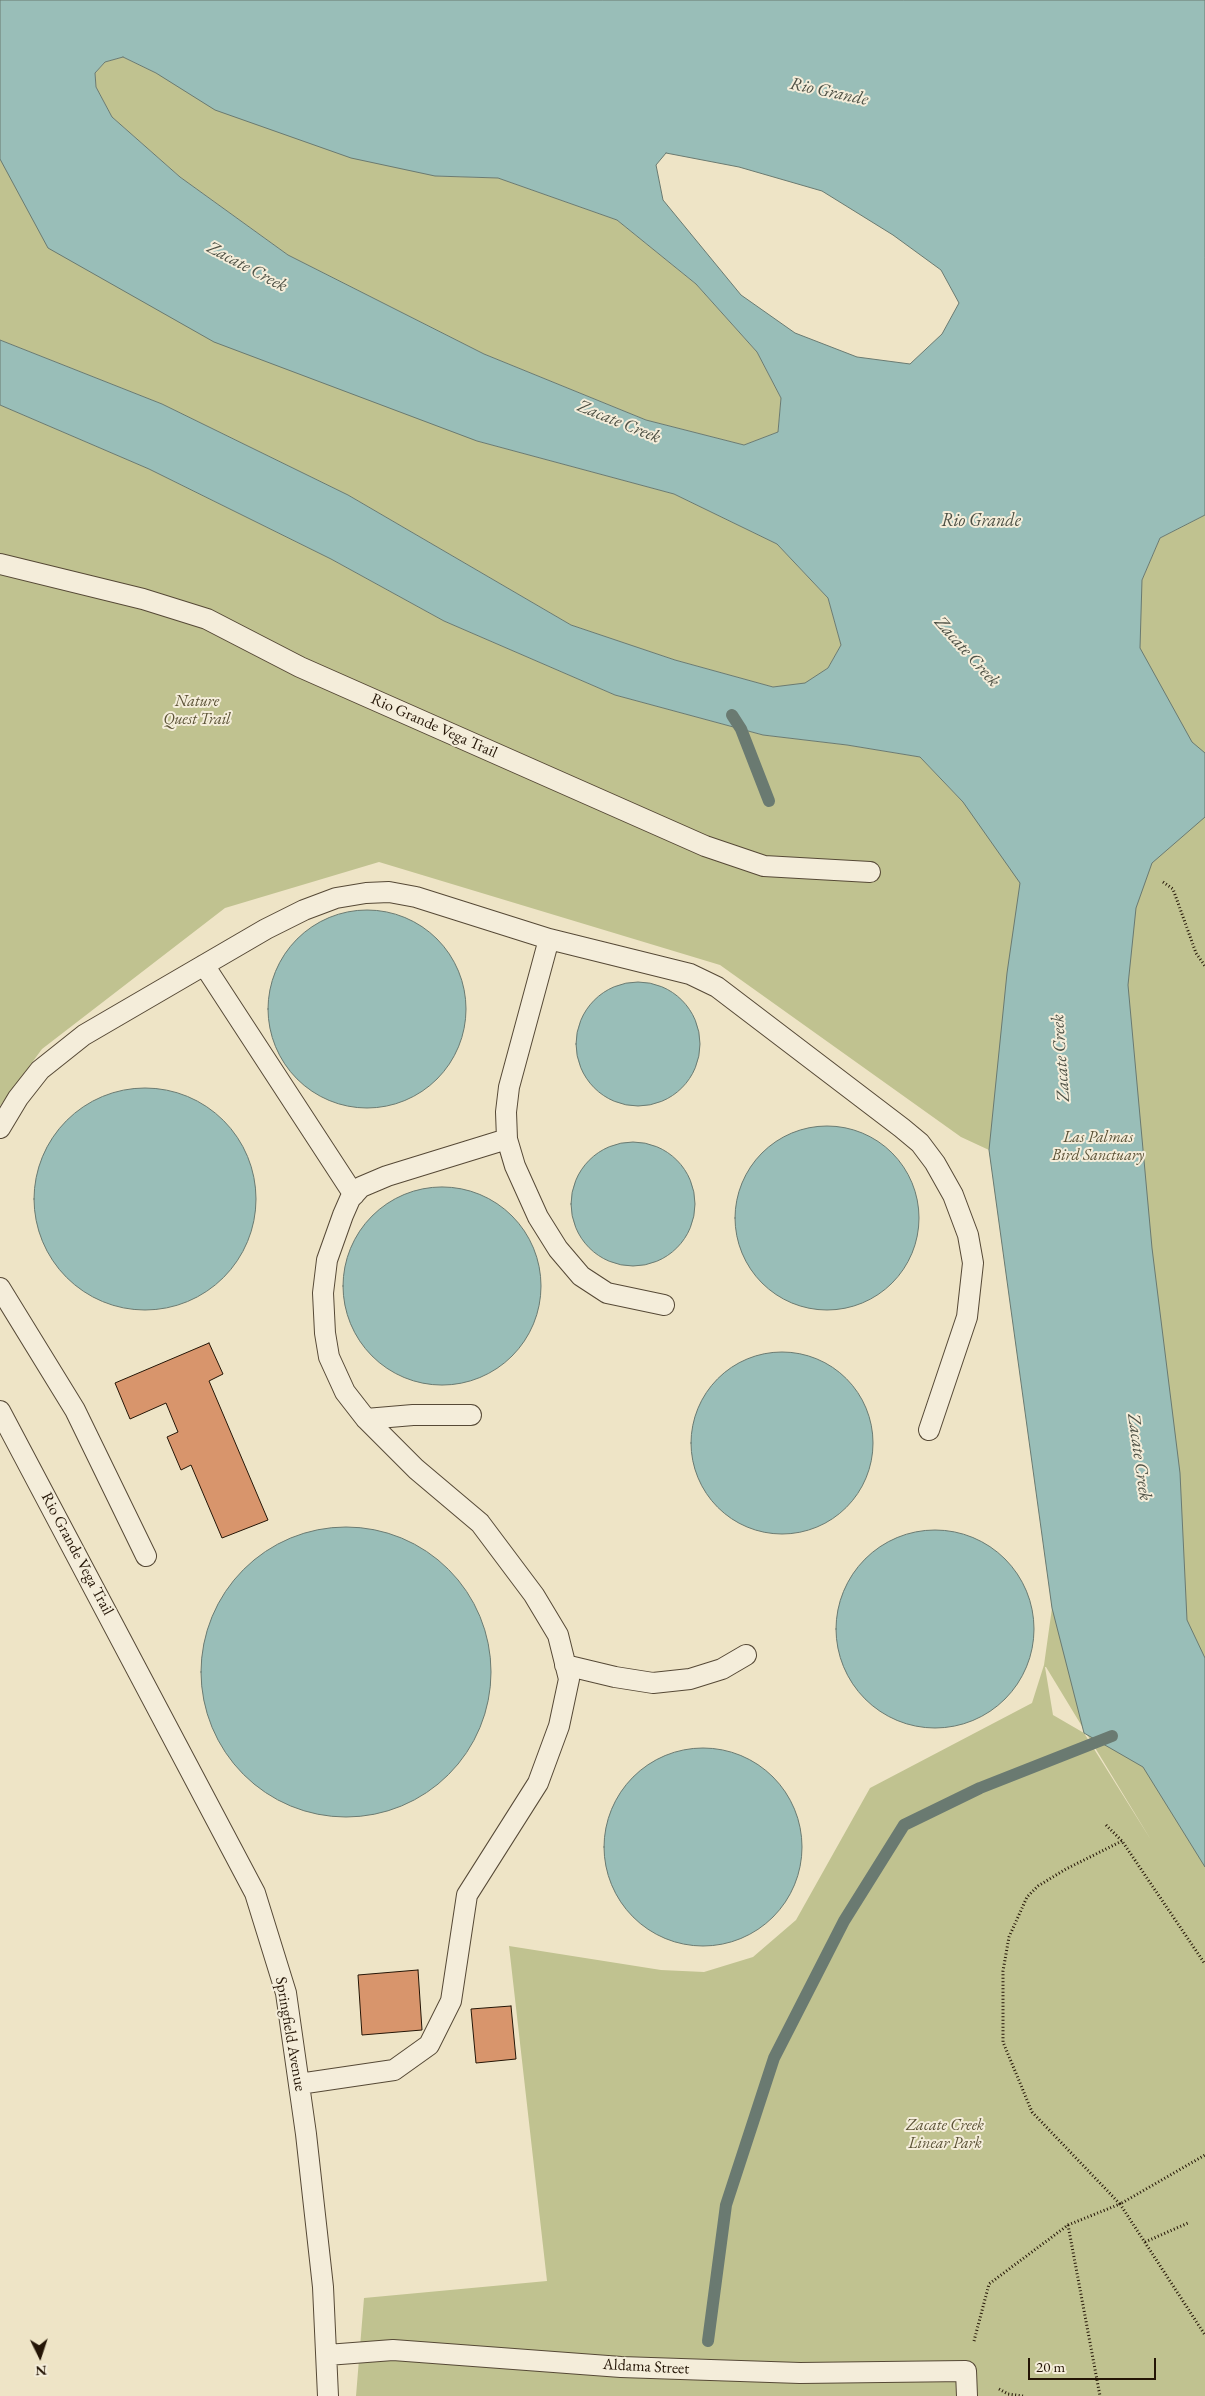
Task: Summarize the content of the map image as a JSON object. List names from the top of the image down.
{
  "streets": {
    "lane": ["Rio Grande Vega Trail", "Springfield Avenue", "Aldama Street"]
  },
  "crossings": [
    ["Rio Grande Vega Trail", "Springfield Avenue"],
    ["Springfield Avenue", "Aldama Street"]
  ],
  "water": ["Rio Grande", "Zacate Creek"],
  "parks": ["Nature Quest Trail", "Las Palmas Bird Sanctuary", "Zacate Creek Linear Park"],
  "scale_bar": "20 m",
  "north": "bottom"
}
